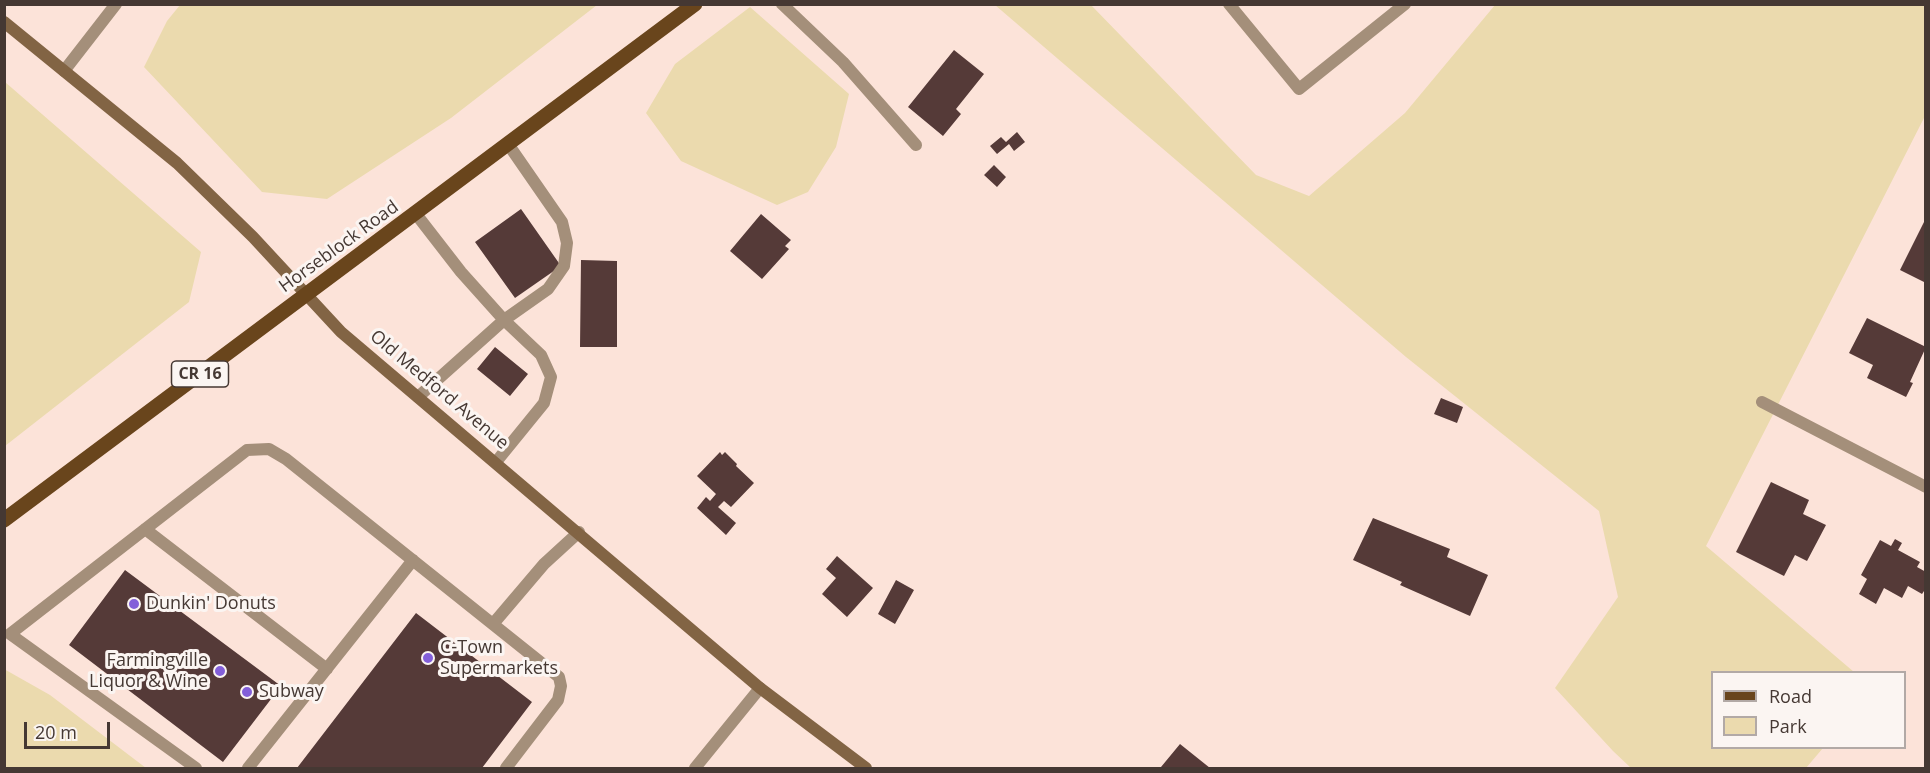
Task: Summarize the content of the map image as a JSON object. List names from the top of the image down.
{
  "streets": {
    "main road": ["Horseblock Road", "CR 16"],
    "street": ["Old Medford Avenue"]
  },
  "crossings": [
    ["Horseblock Road", "Old Medford Avenue"]
  ],
  "places": [
    "Dunkin' Donuts",
    "C‑Town Supermarkets",
    "Farmingville Liquor & Wine",
    "Subway"
  ],
  "legend": ["Road", "Park"],
  "scale_bar": "20 m"
}
